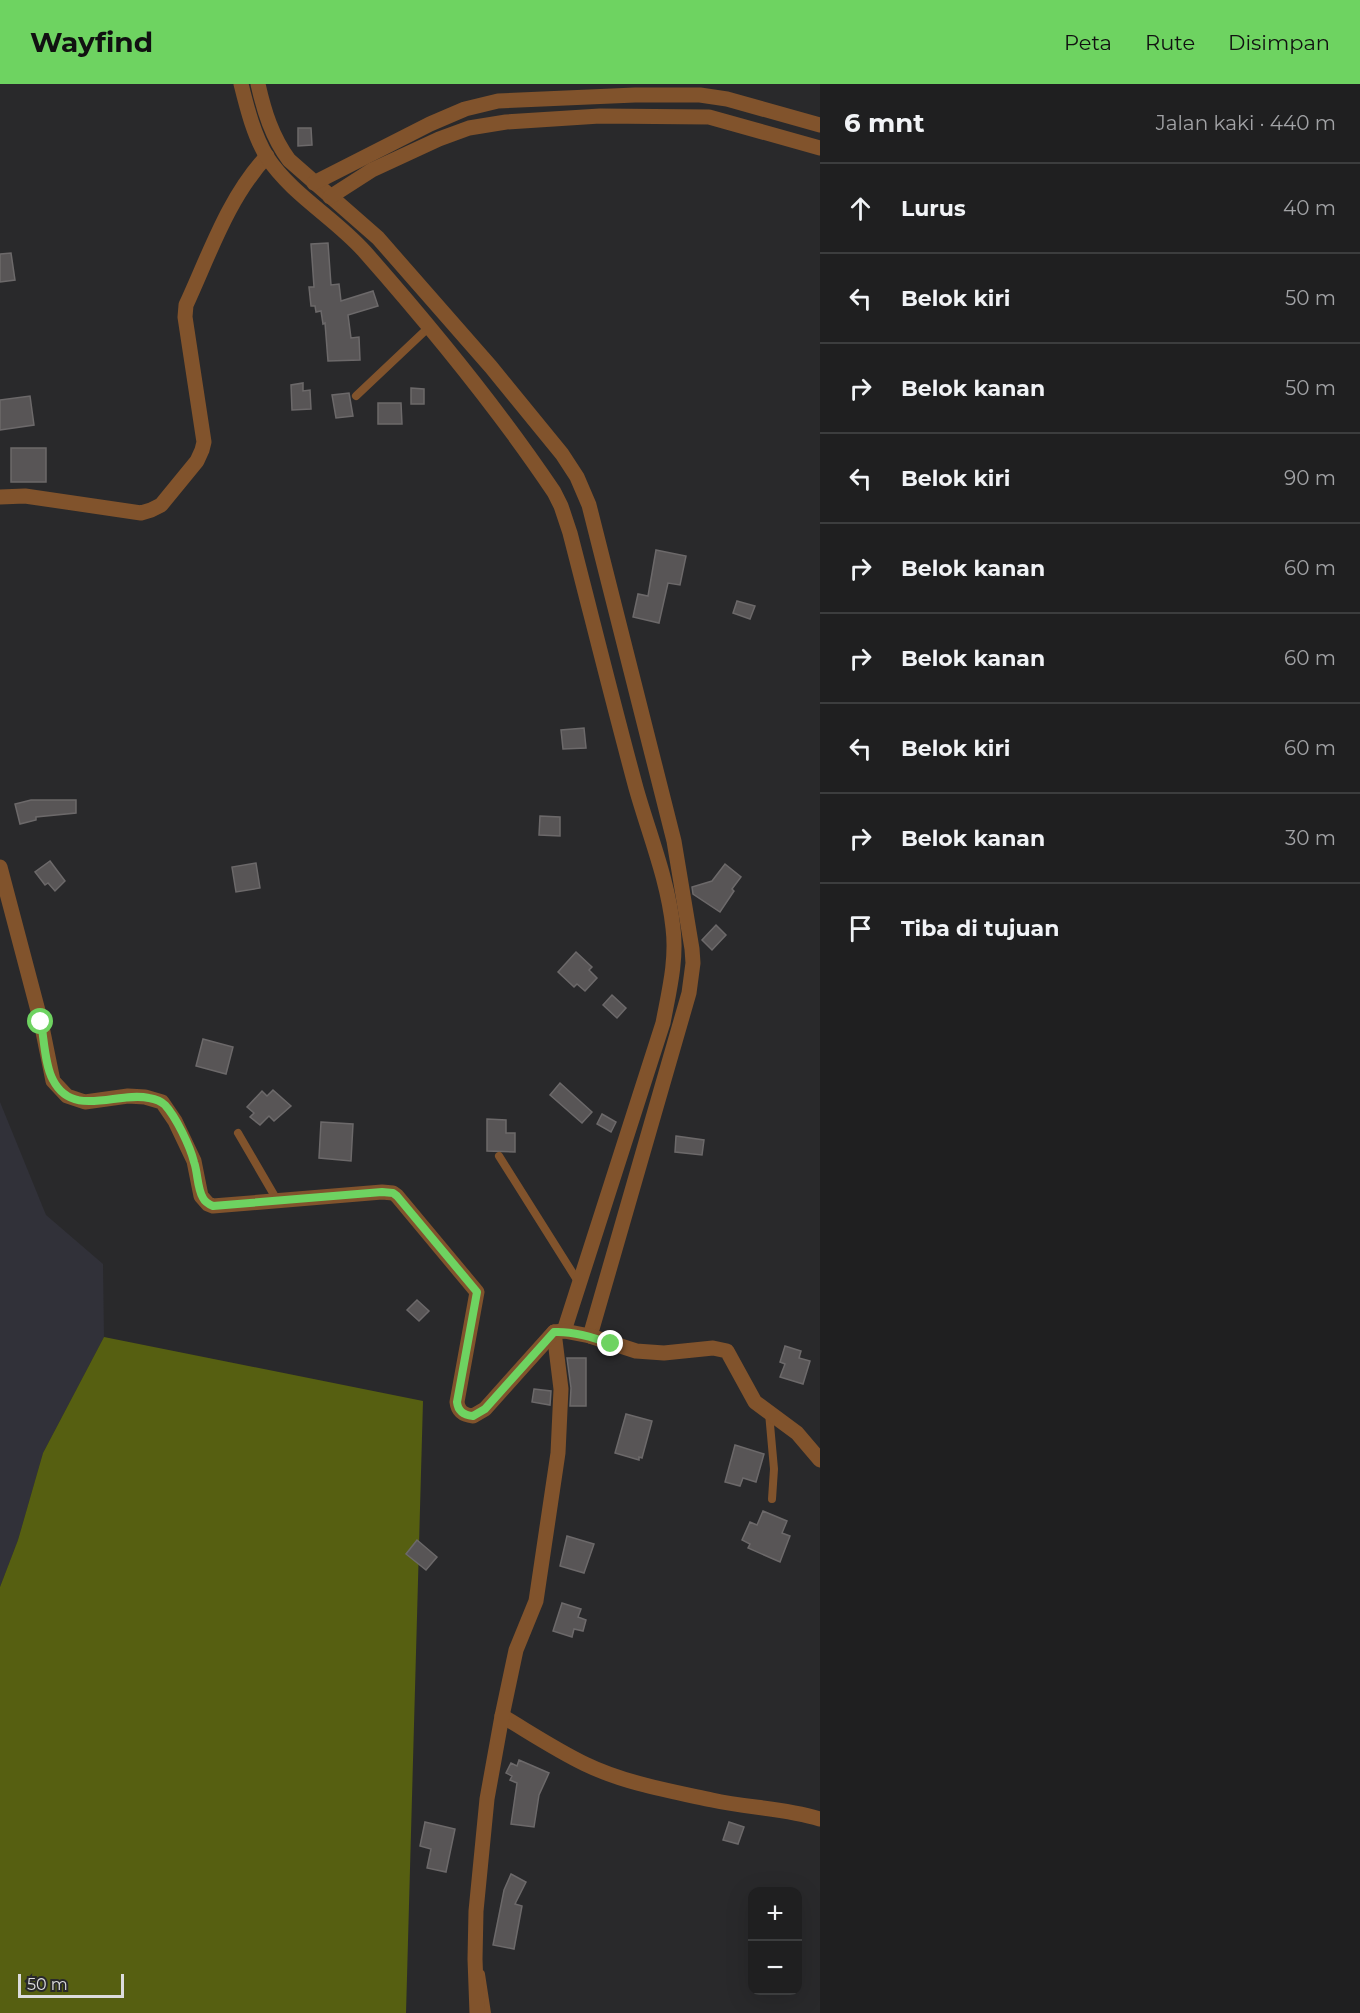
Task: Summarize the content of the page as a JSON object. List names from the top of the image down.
{
  "scale_bar": "50 m",
  "page": {
    "header": "Wayfind",
    "nav": ["Peta", "Rute", "Disimpan"],
    "heading": ["6 mnt", "Jalan kaki · 440 m"],
    "list": [
      ["Lurus", "40 m"],
      ["Belok kiri", "50 m"],
      ["Belok kanan", "50 m"],
      ["Belok kiri", "90 m"],
      ["Belok kanan", "60 m"],
      ["Belok kanan", "60 m"],
      ["Belok kiri", "60 m"],
      ["Belok kanan", "30 m"],
      "Tiba di tujuan"
    ],
    "map_buttons": ["+", "−"],
    "scale": "50 m"
  }
}
